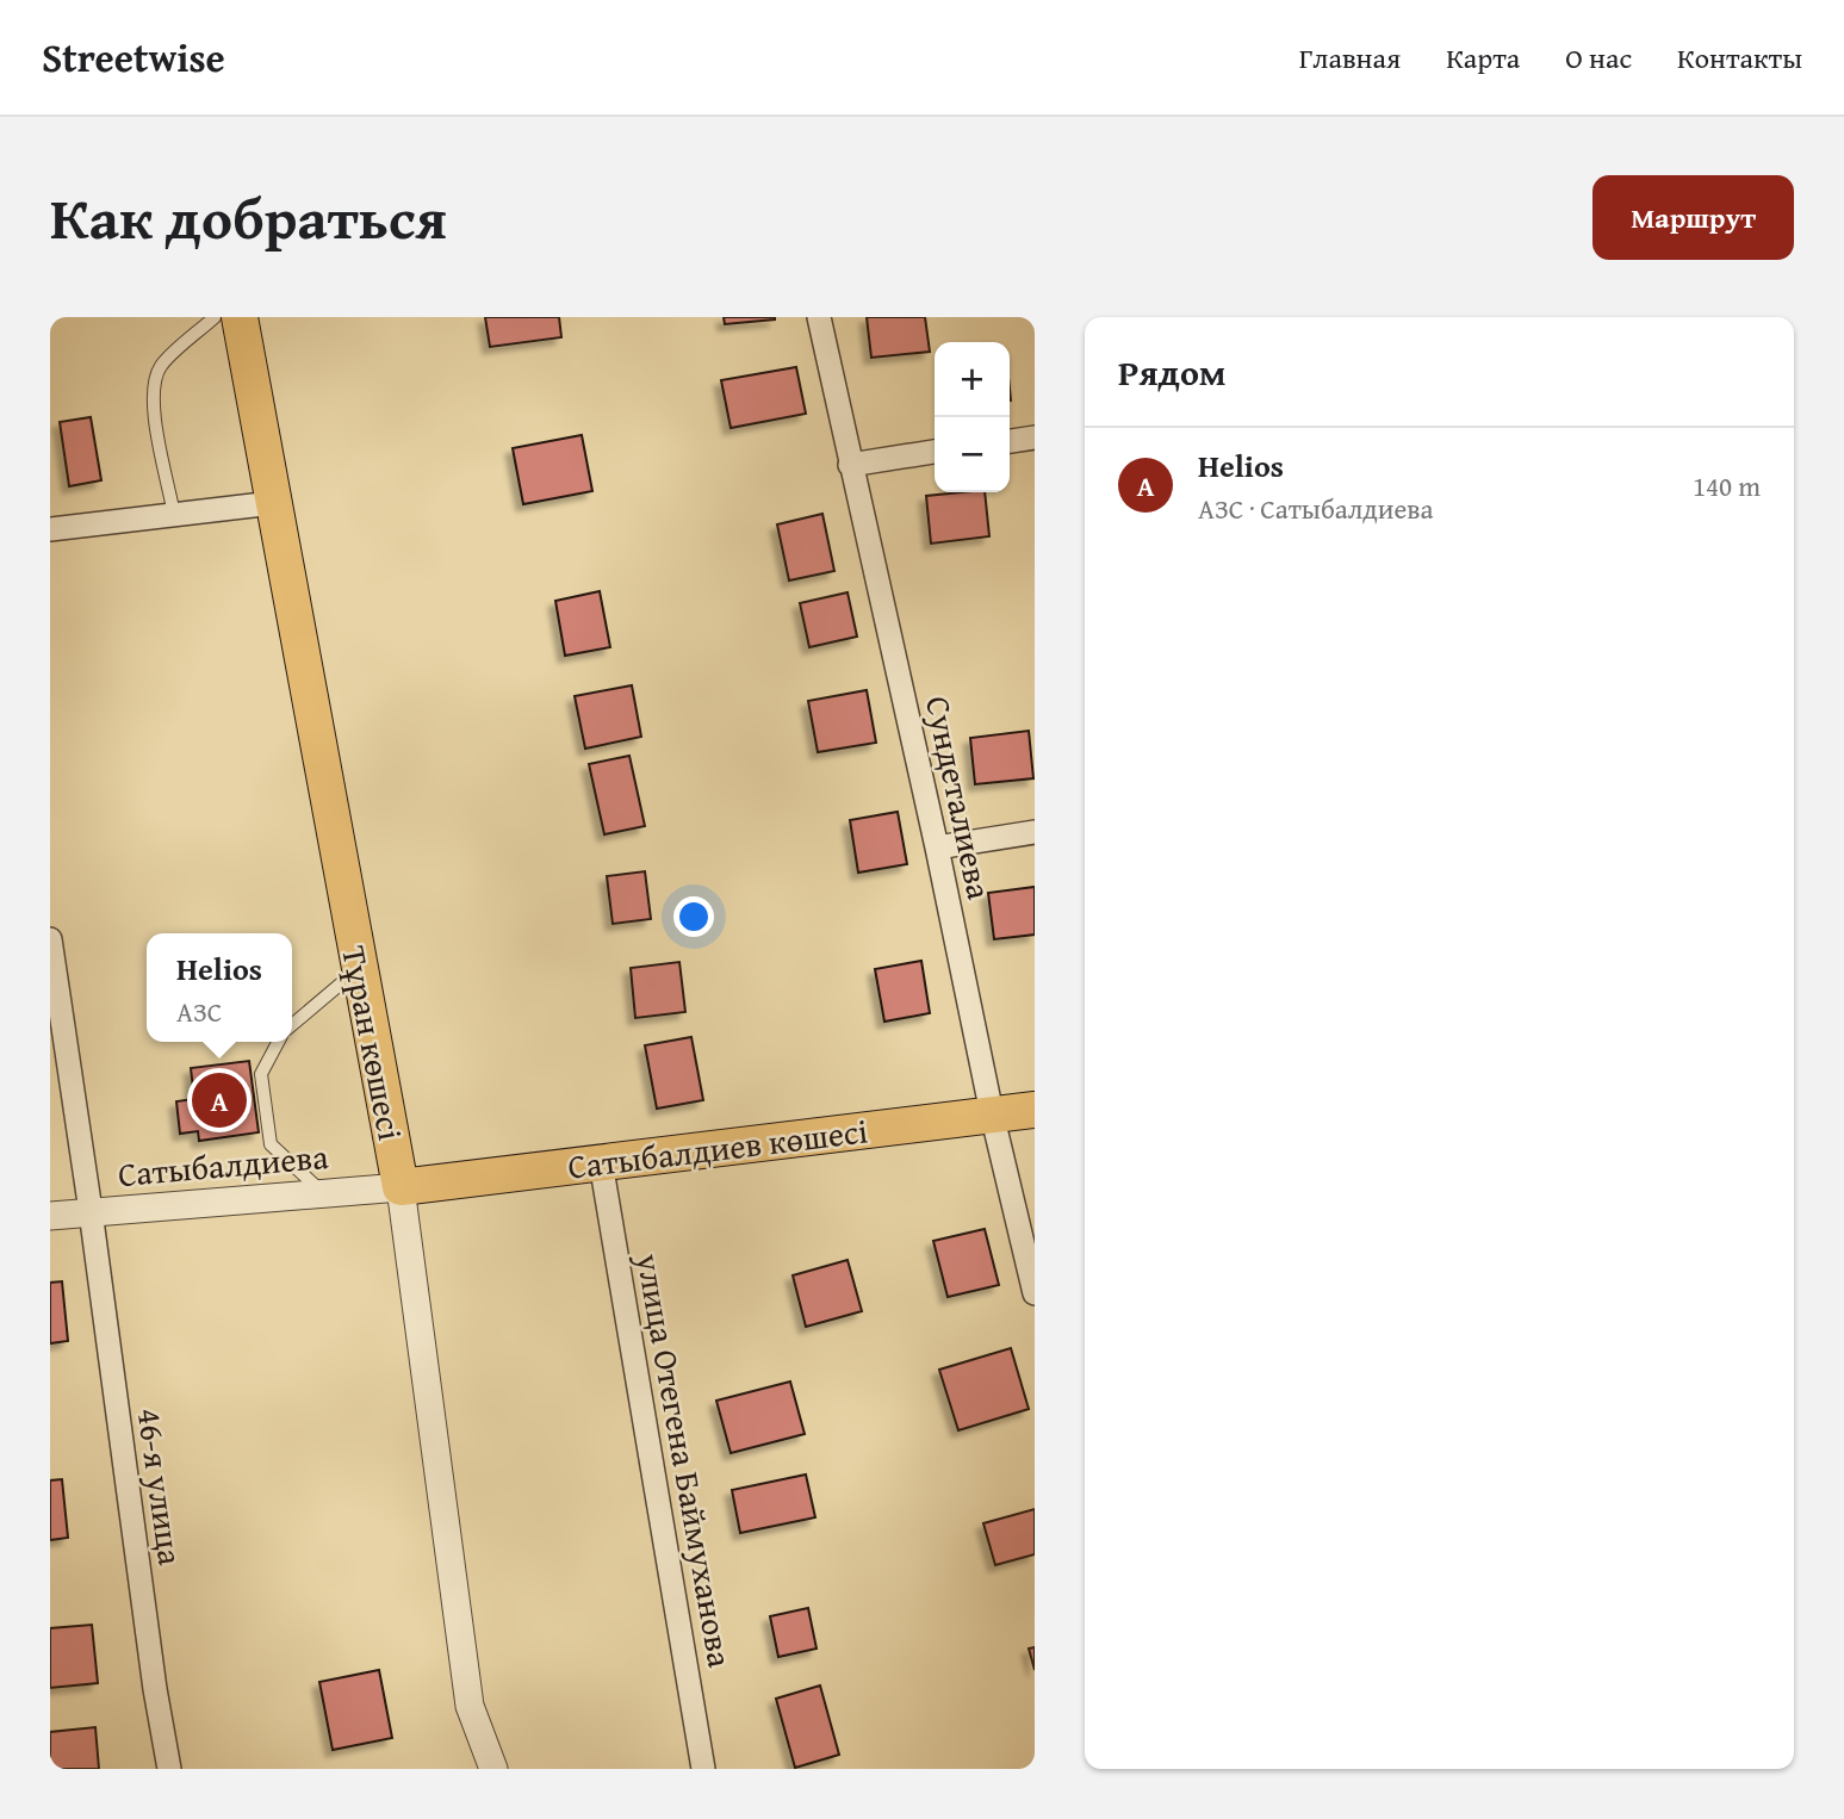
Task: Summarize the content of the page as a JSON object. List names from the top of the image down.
{
  "streets": {
    "main road": ["Тұран көшесі", "Сатыбалдиев көшесі"],
    "street": [
      "Сундеталиева",
      "Сатыбалдиева",
      "улица Отегена Баймуханова",
      "46-я улица"
    ]
  },
  "crossings": [
    ["Сундеталиева", "Сатыбалдиев көшесі"],
    ["Тұран көшесі", "Сатыбалдиев көшесі"],
    ["Тұран көшесі", "Сатыбалдиева"],
    ["Сатыбалдиев көшесі", "Сатыбалдиева"],
    ["Сатыбалдиев көшесі", "улица Отегена Баймуханова"],
    ["Сатыбалдиева", "46-я улица"]
  ],
  "page": {
    "header": "Streetwise",
    "nav": [
      "Главная",
      "Карта",
      "О нас",
      "Контакты"
    ],
    "title": "Как добраться",
    "buttons": "Маршрут",
    "heading": "Рядом",
    "map_buttons": ["+", "−"],
    "list": [
      {
        "mark": "A",
        "name": "Helios",
        "note": "АЗС · Сатыбалдиева",
        "value": "140 m"
      }
    ],
    "popup": ["Helios", "АЗС"],
    "pins": "A"
  }
}
